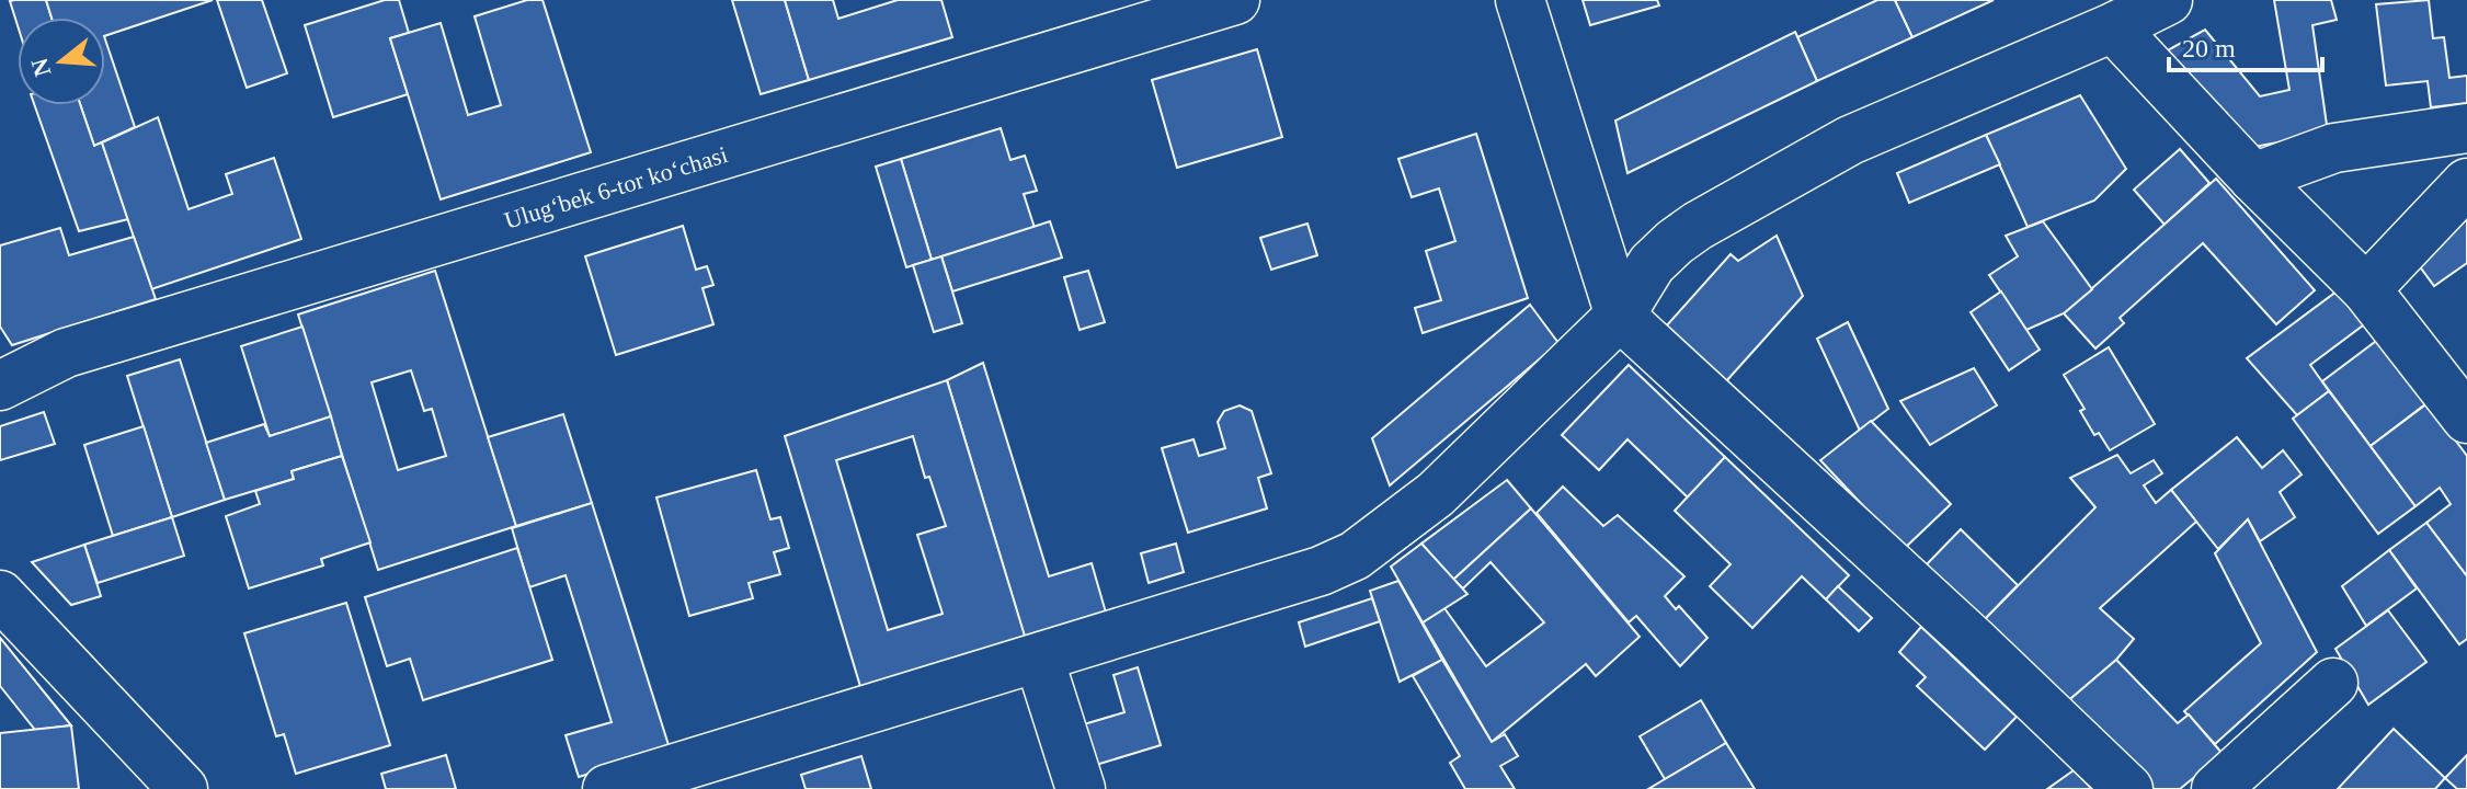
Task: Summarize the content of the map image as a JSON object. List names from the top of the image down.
{
  "streets": {
    "street": ["Ulug‘bek 6-tor koʻchasi"]
  },
  "scale_bar": "20 m",
  "north": "left"
}
